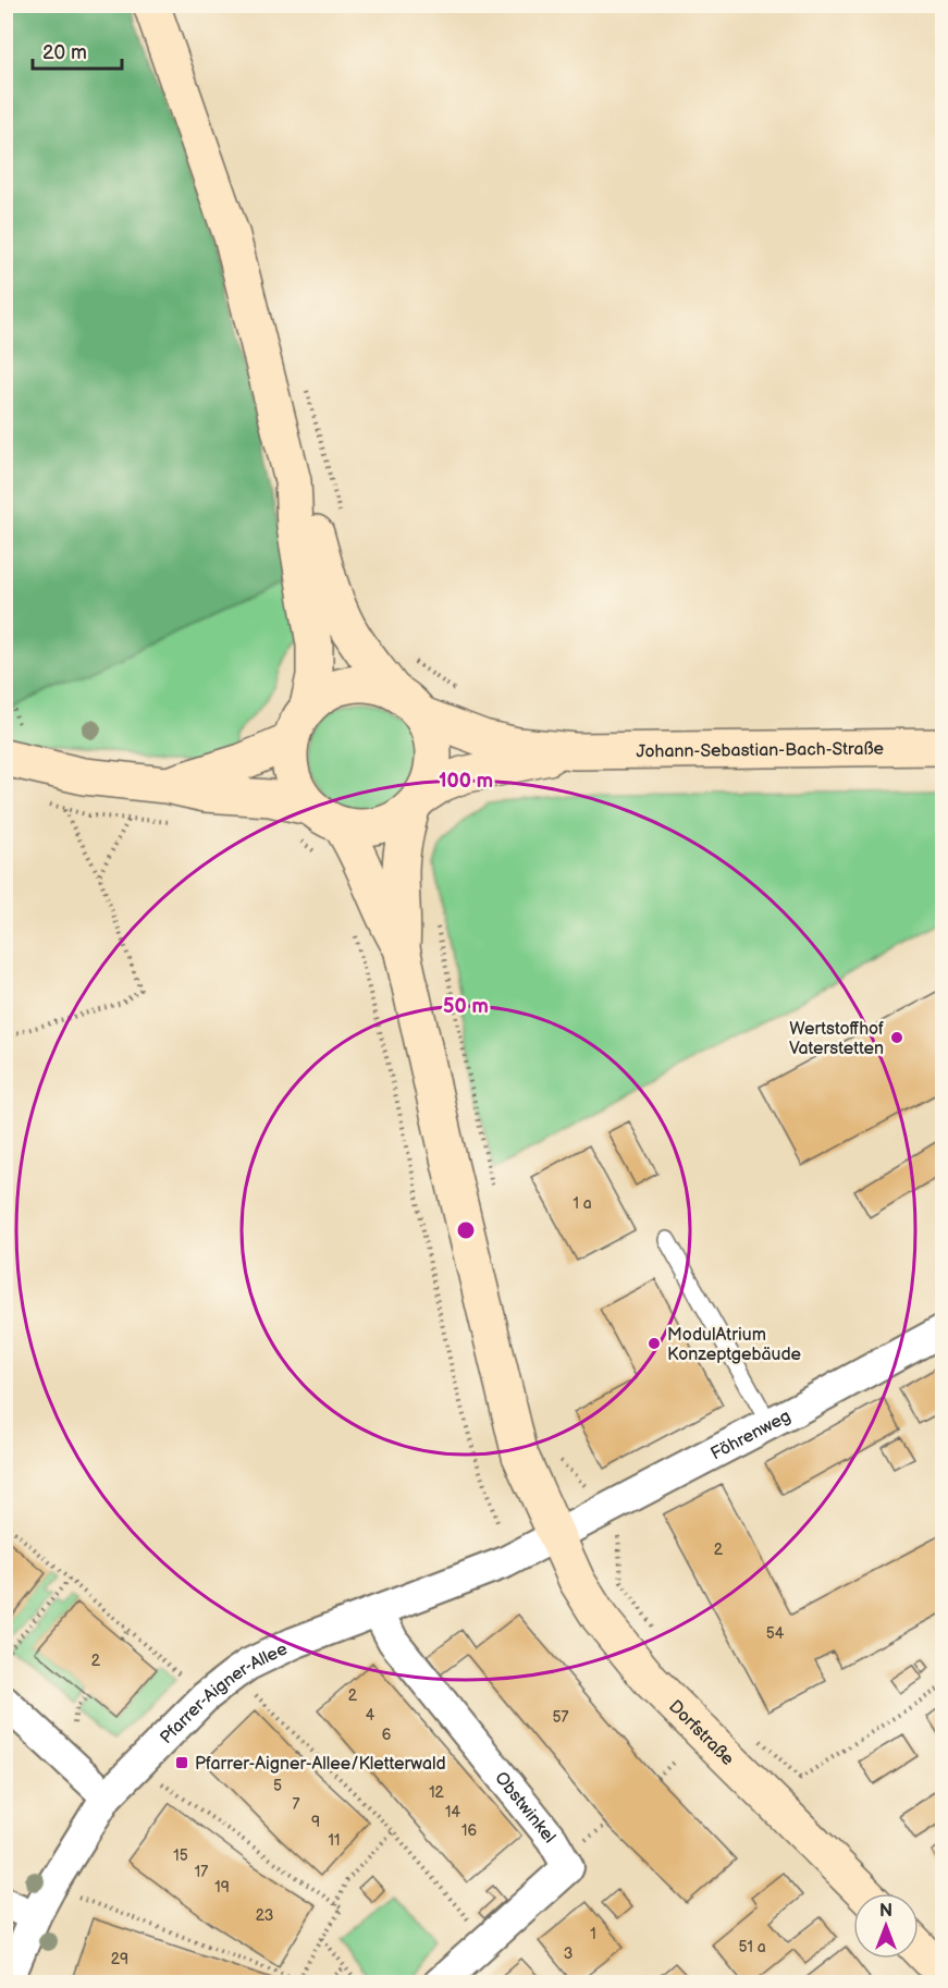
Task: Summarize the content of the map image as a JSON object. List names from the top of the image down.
{
  "streets": {
    "street": [
      "Johann-Sebastian-Bach-Straße",
      "Föhrenweg",
      "Pfarrer-Aigner-Allee",
      "Dorfstraße",
      "Obstwinkel"
    ]
  },
  "crossings": [
    ["Föhrenweg", "Pfarrer-Aigner-Allee"],
    ["Föhrenweg", "Dorfstraße"],
    ["Pfarrer-Aigner-Allee", "Dorfstraße"],
    ["Pfarrer-Aigner-Allee", "Obstwinkel"]
  ],
  "places": {
    "other": ["Wertstoffhof Vaterstetten", "ModulAtrium Konzeptgebäude"],
    "transit": ["Pfarrer-Aigner-Allee/Kletterwald"]
  },
  "house_numbers": [
    "1 a",
    "2",
    "54",
    "2",
    "2",
    "4",
    "57",
    "6",
    "5",
    "12",
    "7",
    "14",
    "9",
    "16",
    "11",
    "15",
    "17",
    "19",
    "23",
    "1",
    "51 a",
    "3",
    "29"
  ],
  "scale_bar": "20 m",
  "north": "top",
  "rings": ["100 m", "50 m"]
}
